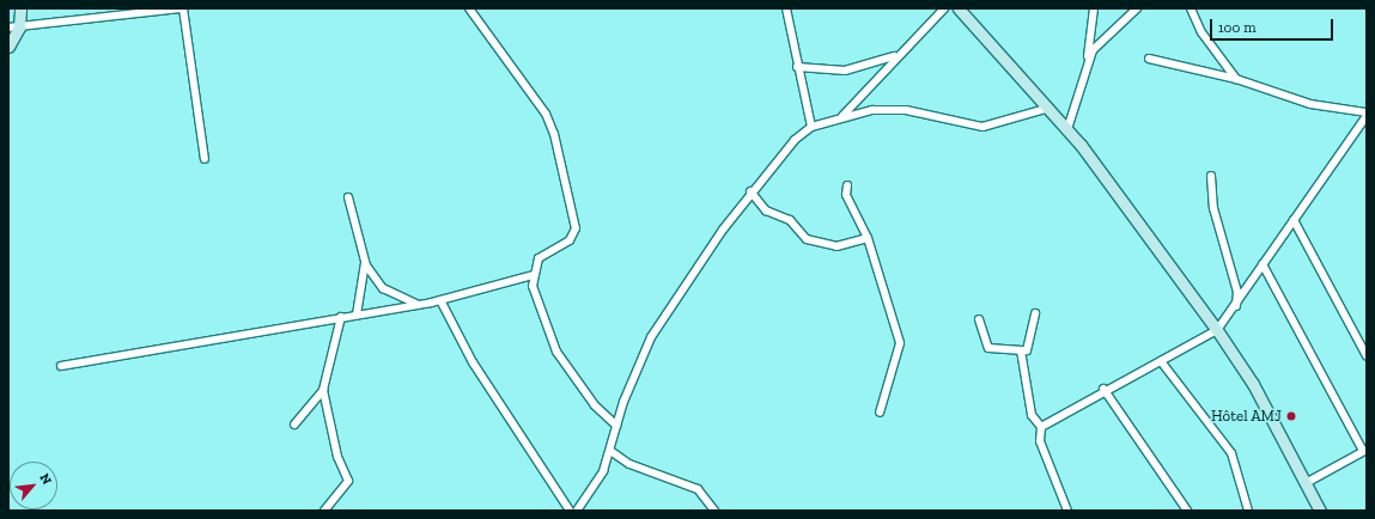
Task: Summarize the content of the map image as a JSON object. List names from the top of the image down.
{
  "places": ["Hôtel AMJ"],
  "scale_bar": "100 m",
  "north": "top right"
}
